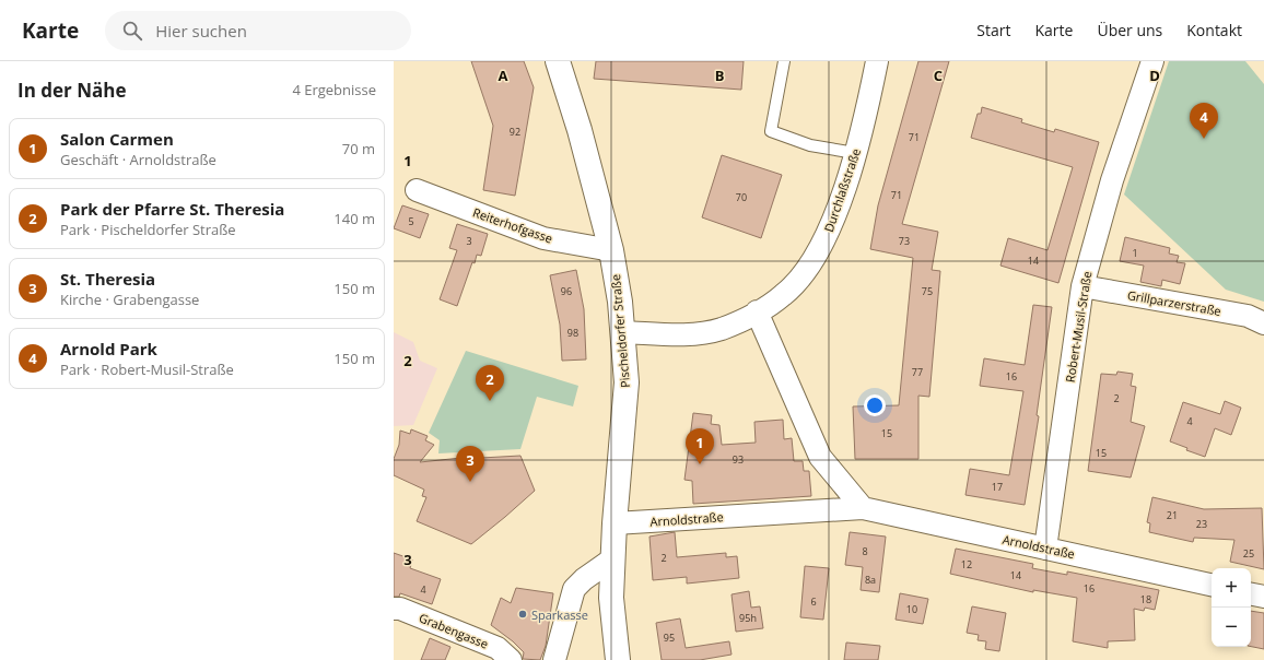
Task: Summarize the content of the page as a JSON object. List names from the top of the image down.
{
  "streets": {
    "main road": ["Pischeldorfer Straße"],
    "street": [
      "Durchlaßstraße",
      "Reiterhofgasse",
      "Grillparzerstraße",
      "Robert-Musil-Straße",
      "Arnoldstraße",
      "Grabengasse"
    ]
  },
  "crossings": [
    ["Durchlaßstraße", "Pischeldorfer Straße"],
    ["Reiterhofgasse", "Pischeldorfer Straße"],
    ["Grillparzerstraße", "Robert-Musil-Straße"],
    ["Robert-Musil-Straße", "Arnoldstraße"],
    ["Pischeldorfer Straße", "Arnoldstraße"]
  ],
  "places": ["Sparkasse"],
  "house_numbers": [
    "92",
    "71",
    "71",
    "70",
    "5",
    "3",
    "73",
    "1",
    "14",
    "96",
    "75",
    "98",
    "77",
    "16",
    "2",
    "4",
    "15",
    "15",
    "93",
    "17",
    "21",
    "23",
    "8",
    "25",
    "2",
    "12",
    "14",
    "8a",
    "16",
    "4",
    "18",
    "6",
    "10",
    "95h",
    "95"
  ],
  "page": {
    "header": "Karte",
    "search": "Hier suchen",
    "nav": [
      "Start",
      "Karte",
      "Über uns",
      "Kontakt"
    ],
    "heading": ["In der Nähe", "4 Ergebnisse"],
    "pins": [
      "4",
      "2",
      "1",
      "3"
    ],
    "list": [
      {
        "mark": "1",
        "name": "Salon Carmen",
        "note": "Geschäft · Arnoldstraße",
        "value": "70 m"
      },
      {
        "mark": "2",
        "name": "Park der Pfarre St. Theresia",
        "note": "Park · Pischeldorfer Straße",
        "value": "140 m"
      },
      {
        "mark": "3",
        "name": "St. Theresia",
        "note": "Kirche · Grabengasse",
        "value": "150 m"
      },
      {
        "mark": "4",
        "name": "Arnold Park",
        "note": "Park · Robert-Musil-Straße",
        "value": "150 m"
      }
    ],
    "map_buttons": ["+", "−"]
  },
  "grid": {
    "columns": [
      "A",
      "B",
      "C",
      "D"
    ],
    "rows": ["1", "2", "3"]
  }
}
